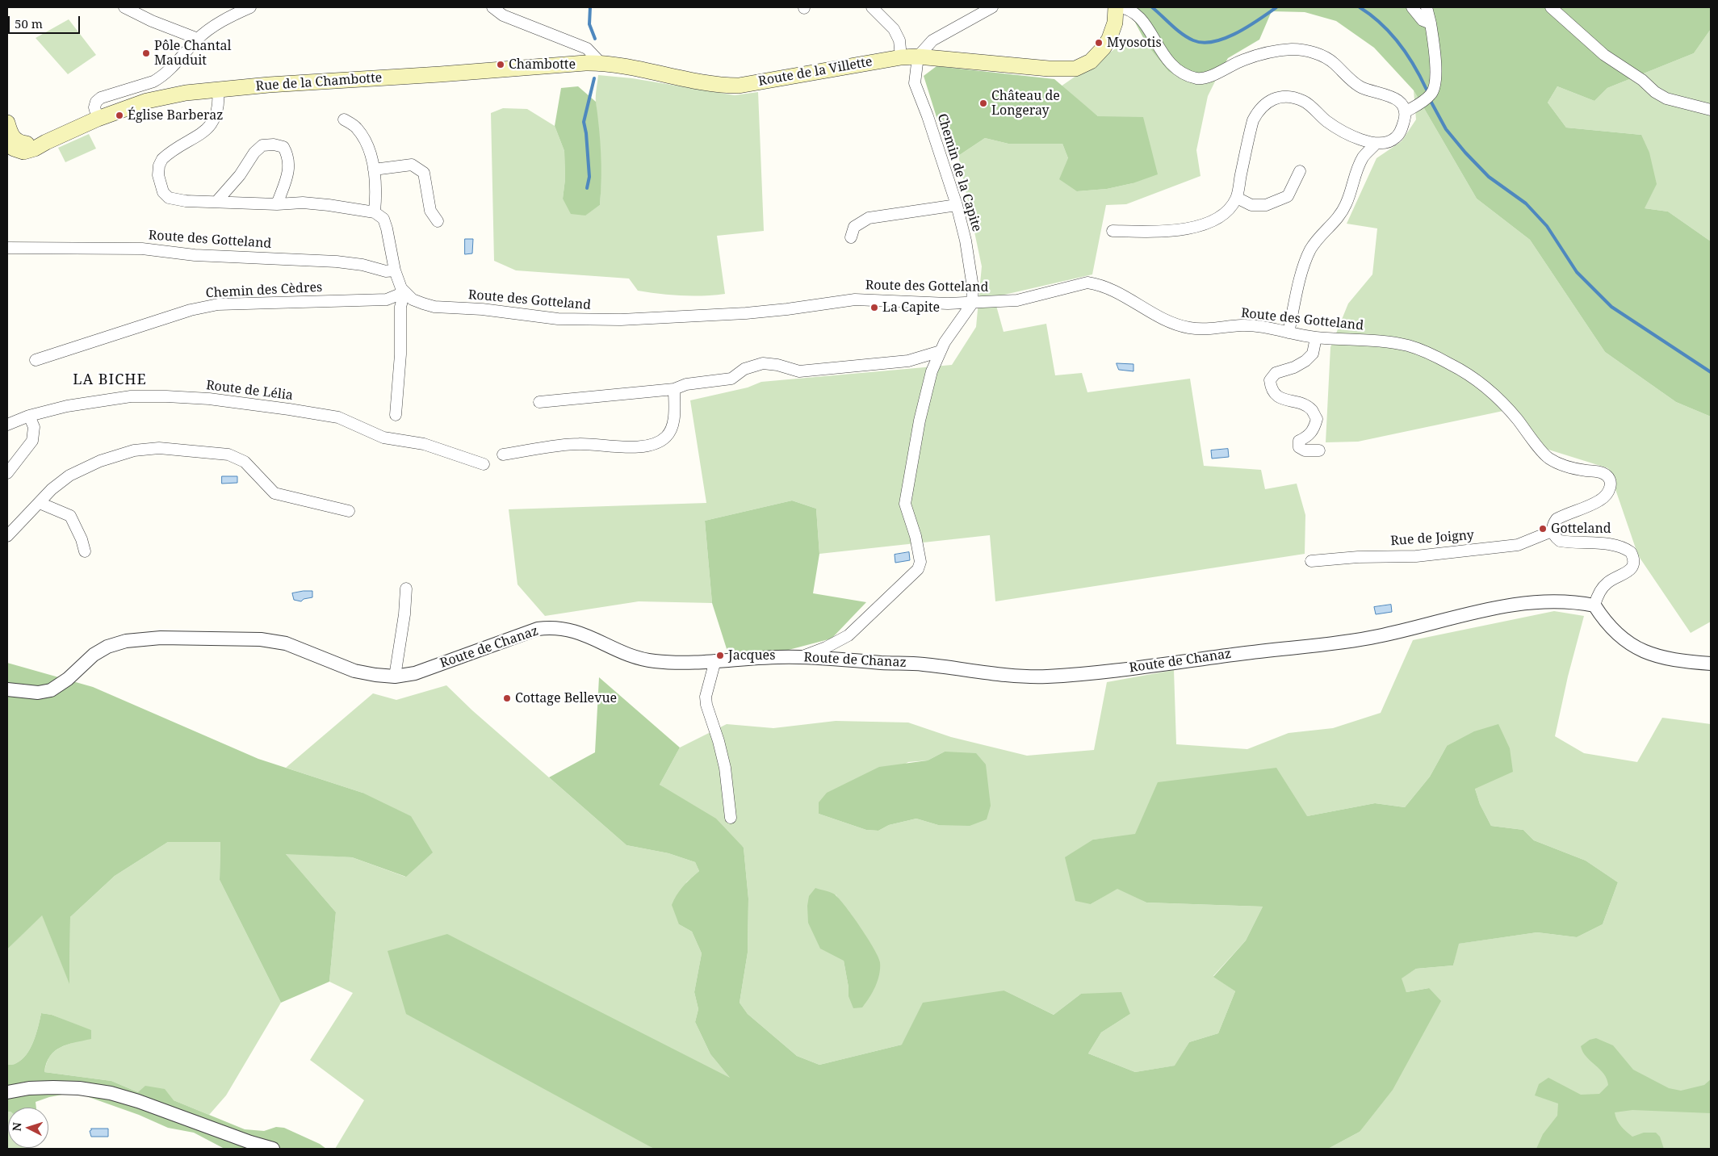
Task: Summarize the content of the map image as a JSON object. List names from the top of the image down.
{
  "streets": {
    "main road": ["Route de la Villette", "Rue de la Chambotte"],
    "street": [
      "Chemin de la Capite",
      "Route des Gotteland",
      "Chemin des Cèdres",
      "Route de Lélia",
      "Rue de Joigny",
      "Route de Chanaz"
    ]
  },
  "crossings": [
    ["Route de la Villette", "Rue de la Chambotte"],
    ["Route de la Villette", "Chemin de la Capite"],
    ["Chemin de la Capite", "Route des Gotteland"],
    ["Route des Gotteland", "Chemin des Cèdres"],
    ["Route des Gotteland", "Rue de Joigny"]
  ],
  "districts": ["LA BICHE"],
  "places": [
    "Myosotis",
    "Pôle Chantal Mauduit",
    "Chambotte",
    "Château de Longeray",
    "Église Barberaz",
    "La Capite",
    "Gotteland",
    "Jacques",
    "Cottage Bellevue"
  ],
  "scale_bar": "50 m",
  "north": "left"
}
